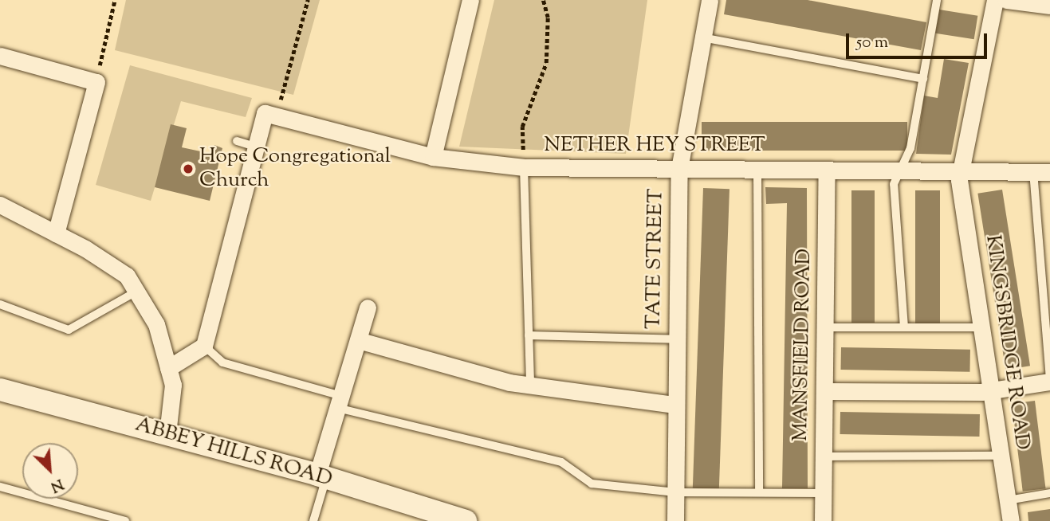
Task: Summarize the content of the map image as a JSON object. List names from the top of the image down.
{
  "streets": {
    "main road": ["ABBEY HILLS ROAD"],
    "street": [
      "NETHER HEY STREET",
      "TATE STREET",
      "KINGSBRIDGE ROAD",
      "MANSFIELD ROAD"
    ]
  },
  "crossings": [
    ["NETHER HEY STREET", "TATE STREET"],
    ["NETHER HEY STREET", "KINGSBRIDGE ROAD"],
    ["NETHER HEY STREET", "MANSFIELD ROAD"]
  ],
  "places": ["Hope Congregational Church"],
  "scale_bar": "50 m",
  "north": "bottom right"
}
